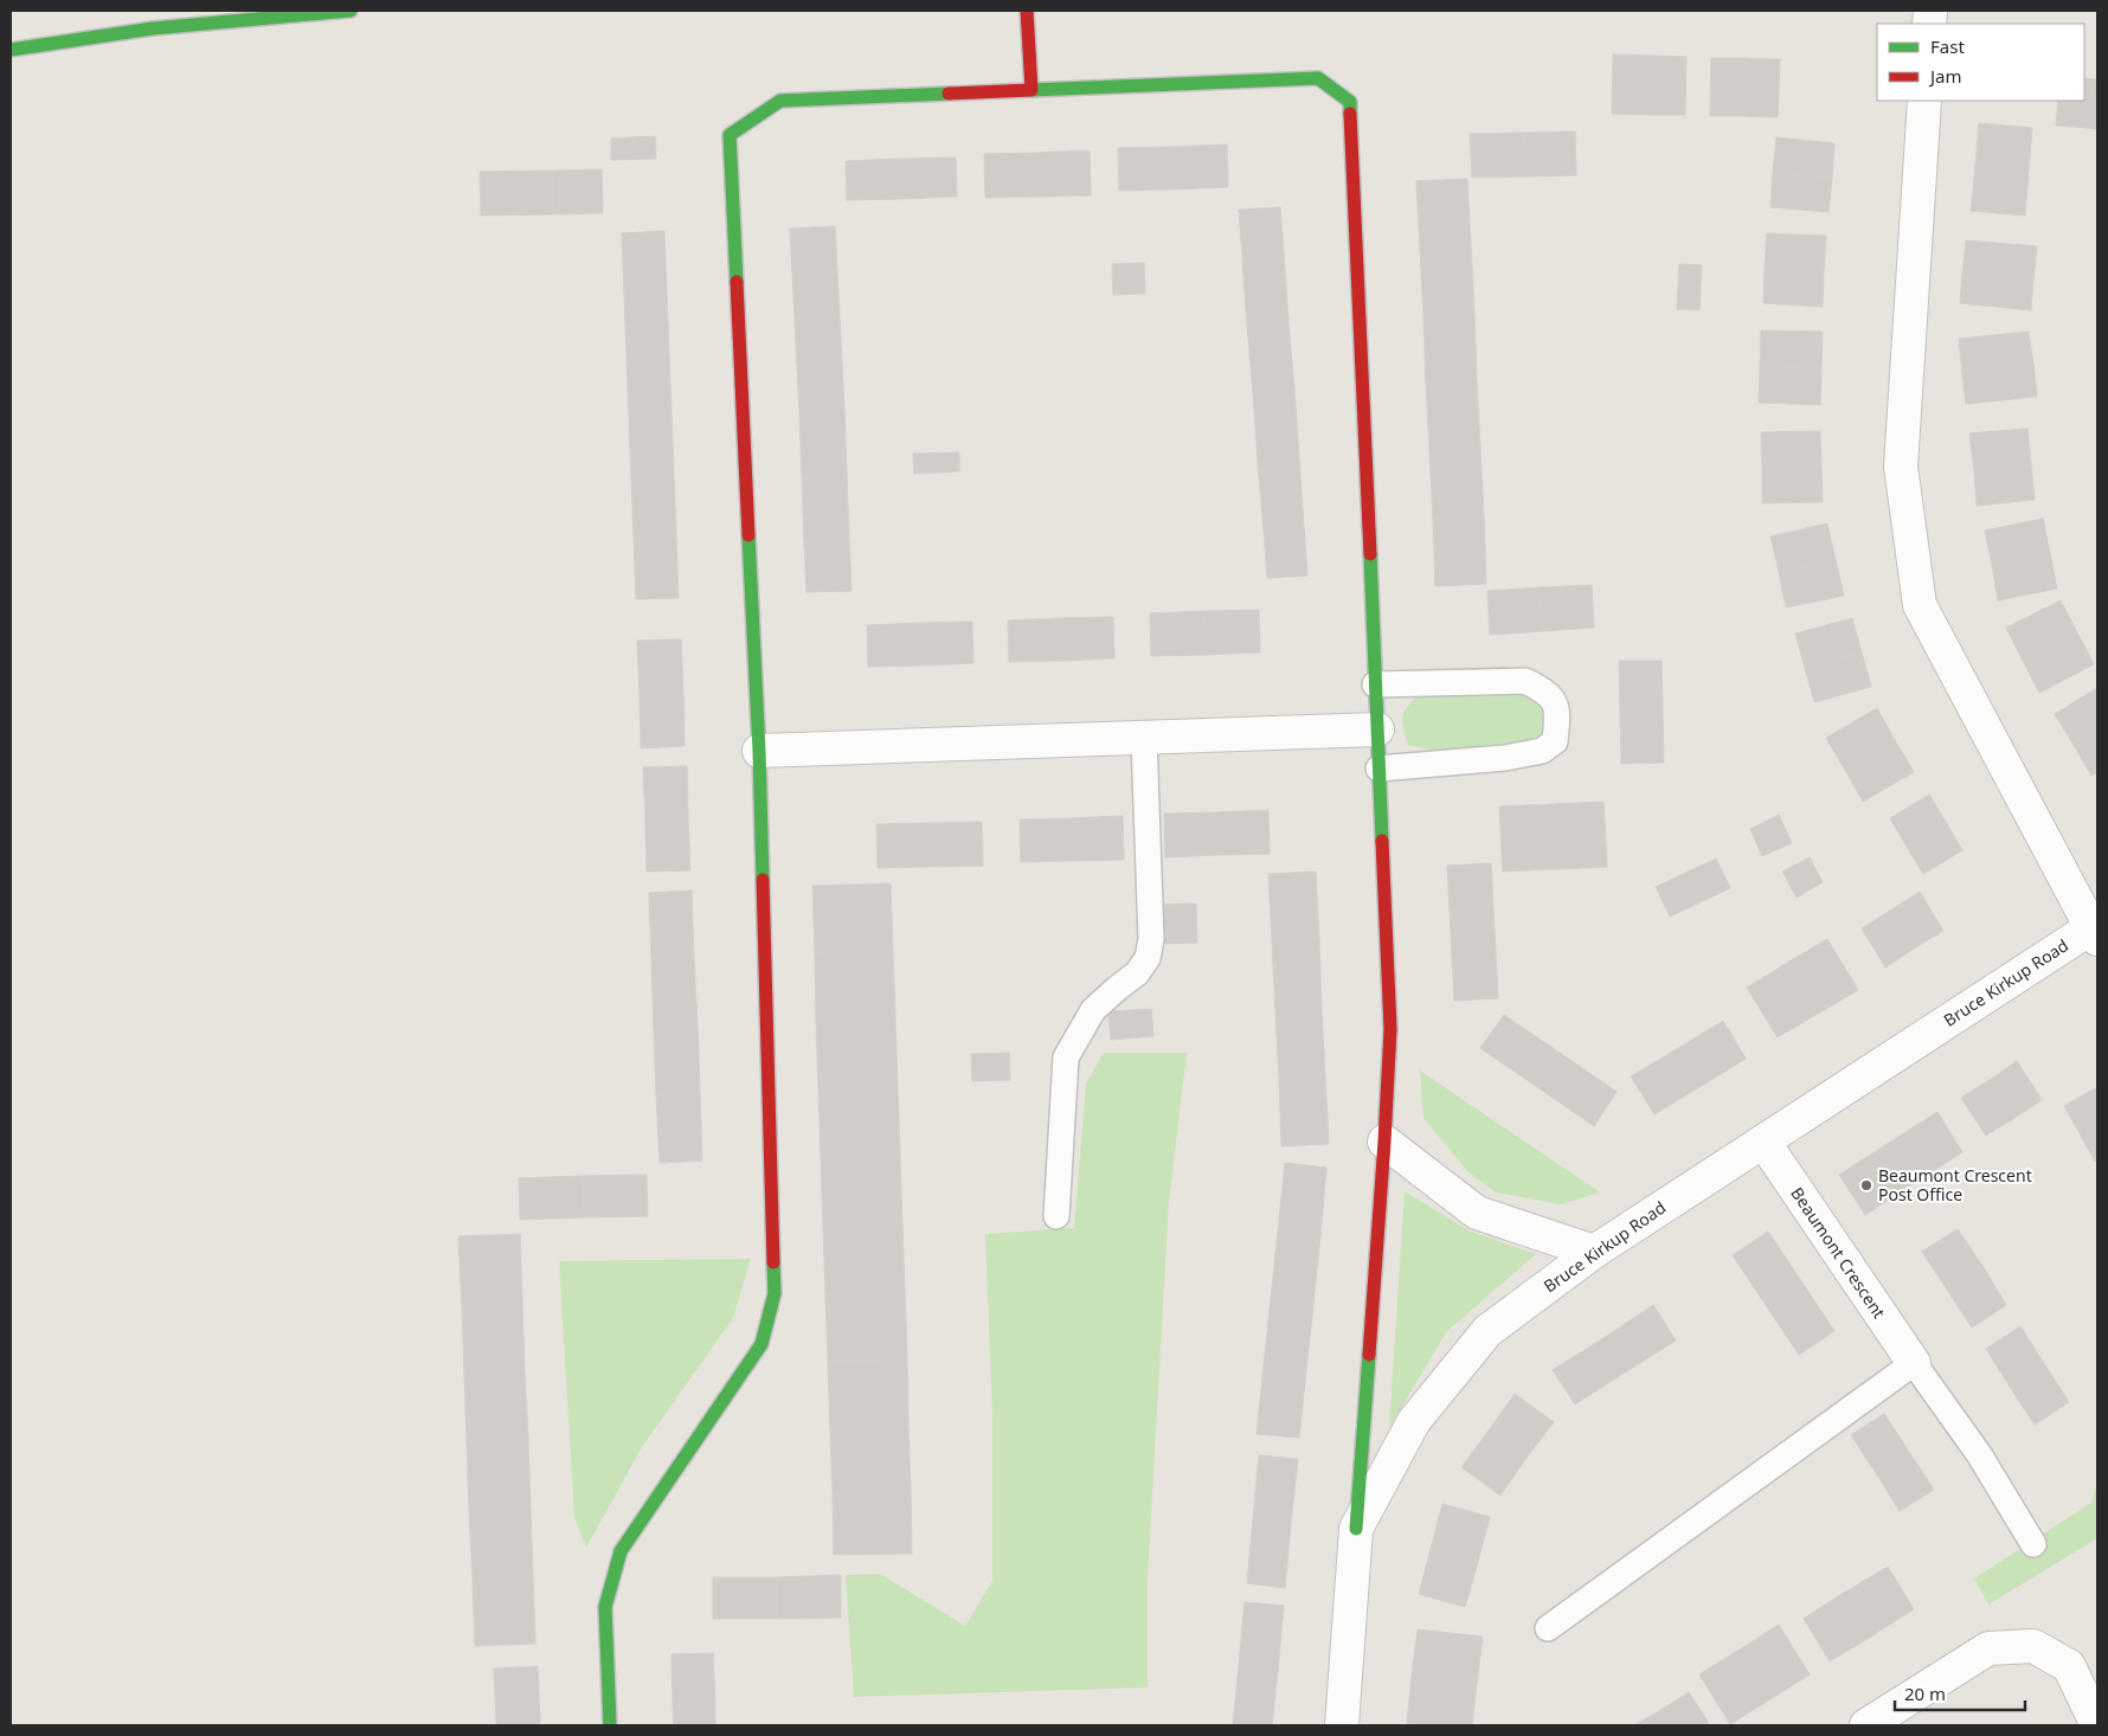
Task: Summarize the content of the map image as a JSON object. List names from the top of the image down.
{
  "streets": {
    "street": ["Bruce Kirkup Road", "Beaumont Crescent"]
  },
  "crossings": [
    ["Bruce Kirkup Road", "Beaumont Crescent"]
  ],
  "places": ["Beaumont Crescent Post Office"],
  "legend": ["Fast", "Jam"],
  "scale_bar": "20 m"
}
